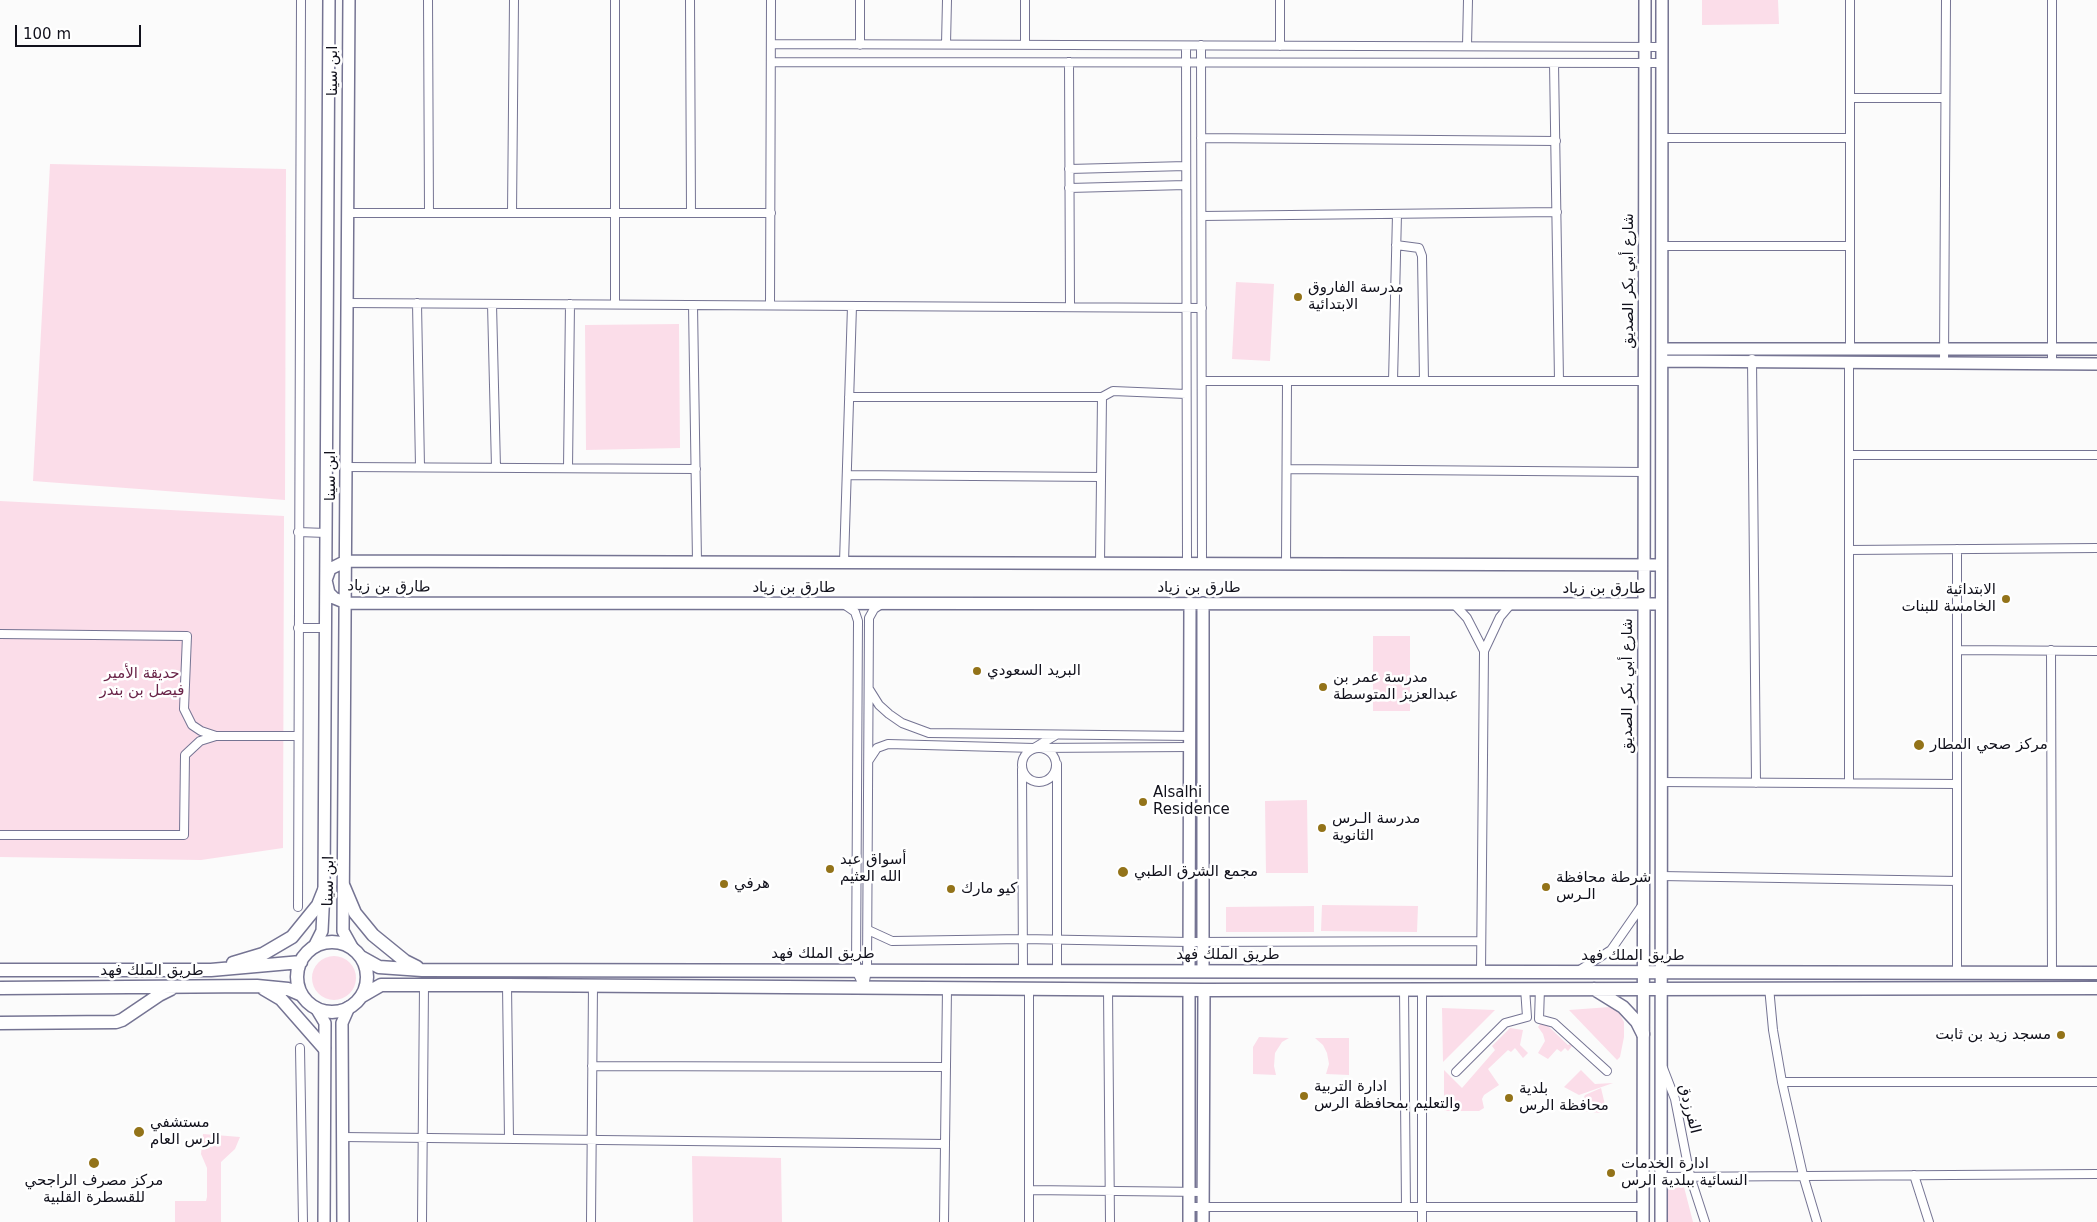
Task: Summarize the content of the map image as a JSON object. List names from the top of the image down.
{
  "streets": {
    "main road": ["طريق الملك فهد"],
    "street": [
      "ابن سينا",
      "شارع أبي بكر الصديق",
      "طارق بن زياد",
      "الفرزدق"
    ]
  },
  "crossings": [
    ["ابن سينا", "طارق بن زياد"],
    ["ابن سينا", "طريق الملك فهد"],
    ["شارع أبي بكر الصديق", "طارق بن زياد"],
    ["شارع أبي بكر الصديق", "طريق الملك فهد"]
  ],
  "parks": ["حديقة الأمير فيصل بن بندر"],
  "places": [
    "مدرسة الفاروق الابتدائية",
    "الابتدائية الخامسة للبنات",
    "البريد السعودي",
    "مدرسة عمر بن عبدالعزيز المتوسطة",
    "مركز صحي المطار",
    "Alsalhi Residence",
    "مدرسة الـرس الثانوية",
    "أسواق عبد الله العثيم",
    "مجمع الشرق الطبي",
    "هرفي",
    "شرطة محافظة الـرس",
    "كيو مارك",
    "مسجد زيد بن ثابت",
    "ادارة التربية والتعليم بمحافظة الرس",
    "بلدية محافظة الرس",
    "مستشفي الرس العام",
    "مركز مصرف الراجحي للقسطرة القلبية",
    "ادارة الخدمات النسائية ببلدية الرس"
  ],
  "scale_bar": "100 m"
}
